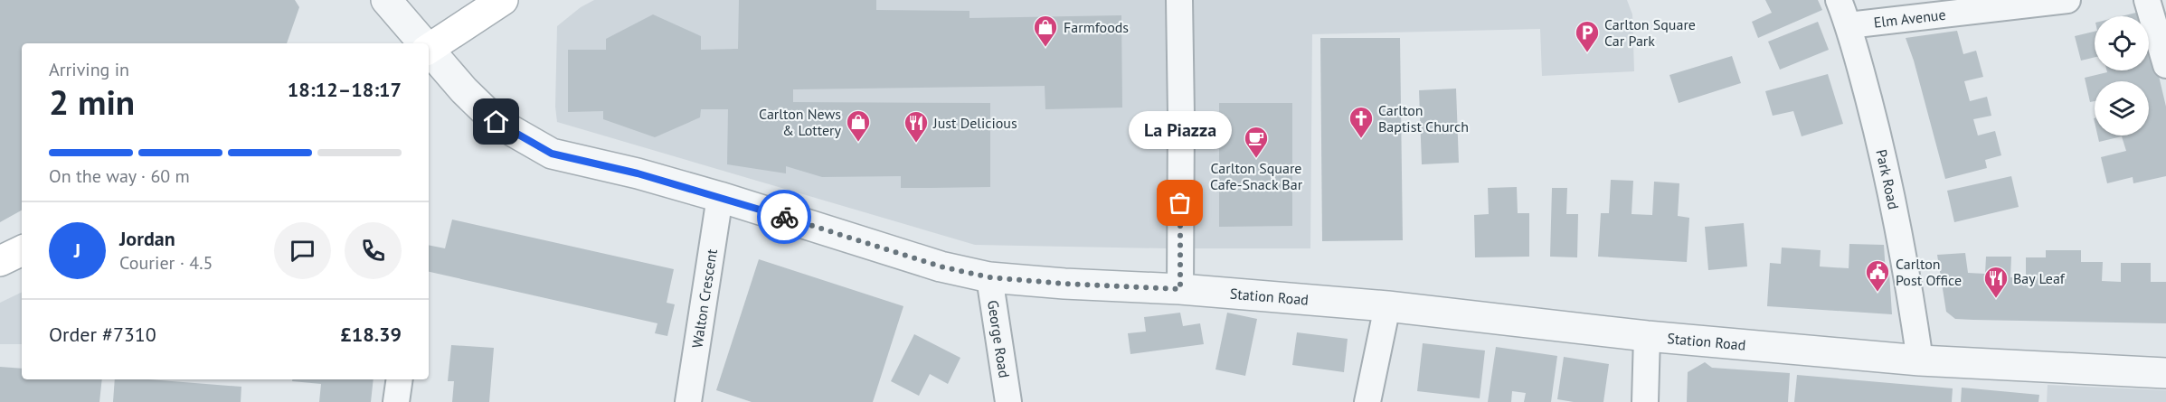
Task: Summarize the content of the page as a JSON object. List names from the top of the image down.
{
  "streets": {
    "street": [
      "Elm Avenue",
      "Park Road",
      "Station Road",
      "Walton Crescent",
      "George Road"
    ]
  },
  "crossings": [
    ["Elm Avenue", "Park Road"],
    ["Park Road", "Station Road"],
    ["Station Road", "Walton Crescent"],
    ["Station Road", "George Road"]
  ],
  "places": {
    "shop": ["Farmfoods", "Carlton News & Lottery"],
    "parking": ["Carlton Square Car Park"],
    "church": ["Carlton Baptist Church"],
    "restaurant": ["Just Delicious", "Bay Leaf"],
    "cafe": ["Carlton Square Cafe-Snack Bar"],
    "other": ["La Piazza"],
    "public building": ["Carlton Post Office"]
  },
  "page": {
    "heading": ["2 min", "Arriving in", "18:12–18:17"],
    "panel": [
      "Jordan",
      "Courier · 4.5",
      "Order #7310",
      "£18.39"
    ],
    "bubble": "La Piazza",
    "bar": "On the way · 60 m",
    "round": "J"
  }
}
